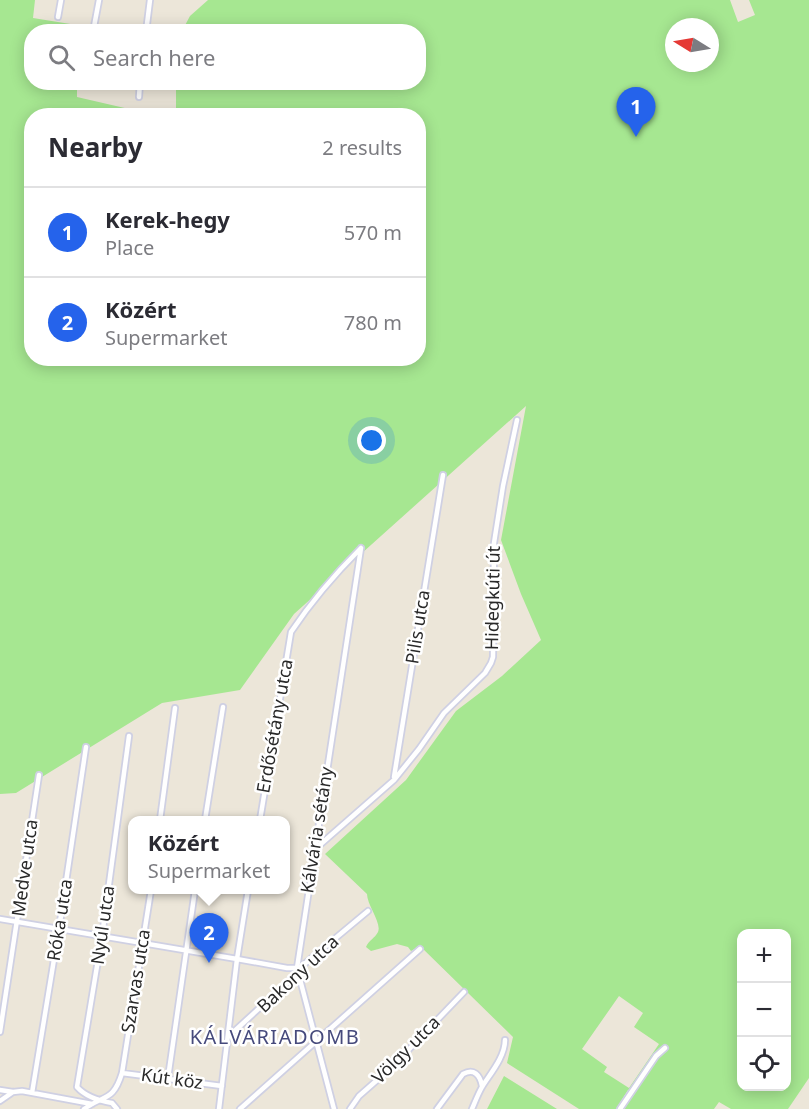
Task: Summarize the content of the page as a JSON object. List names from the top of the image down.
{
  "streets": {
    "street": [
      "Hidegkúti út",
      "Pilis utca",
      "Erdősétány utca",
      "Kálvária sétány",
      "Medve utca",
      "Róka utca",
      "Nyúl utca",
      "Bakony utca",
      "Szarvas utca",
      "Völgy utca",
      "Kút köz"
    ]
  },
  "crossings": [
    ["Hidegkúti út", "Pilis utca"],
    ["Hidegkúti út", "Kálvária sétány"],
    ["Erdősétány utca", "Kálvária sétány"],
    ["Kálvária sétány", "Bakony utca"],
    ["Szarvas utca", "Kút köz"]
  ],
  "districts": ["KÁLVÁRIADOMB"],
  "north": "left",
  "page": {
    "search": "Search here",
    "pins": ["1", "2"],
    "heading": ["Nearby", "2 results"],
    "list": [
      {
        "mark": "1",
        "name": "Kerek-hegy",
        "note": "Place",
        "value": "570 m"
      },
      {
        "mark": "2",
        "name": "Közért",
        "note": "Supermarket",
        "value": "780 m"
      }
    ],
    "popup": ["Közért", "Supermarket"],
    "map_buttons": ["+", "−"]
  }
}
